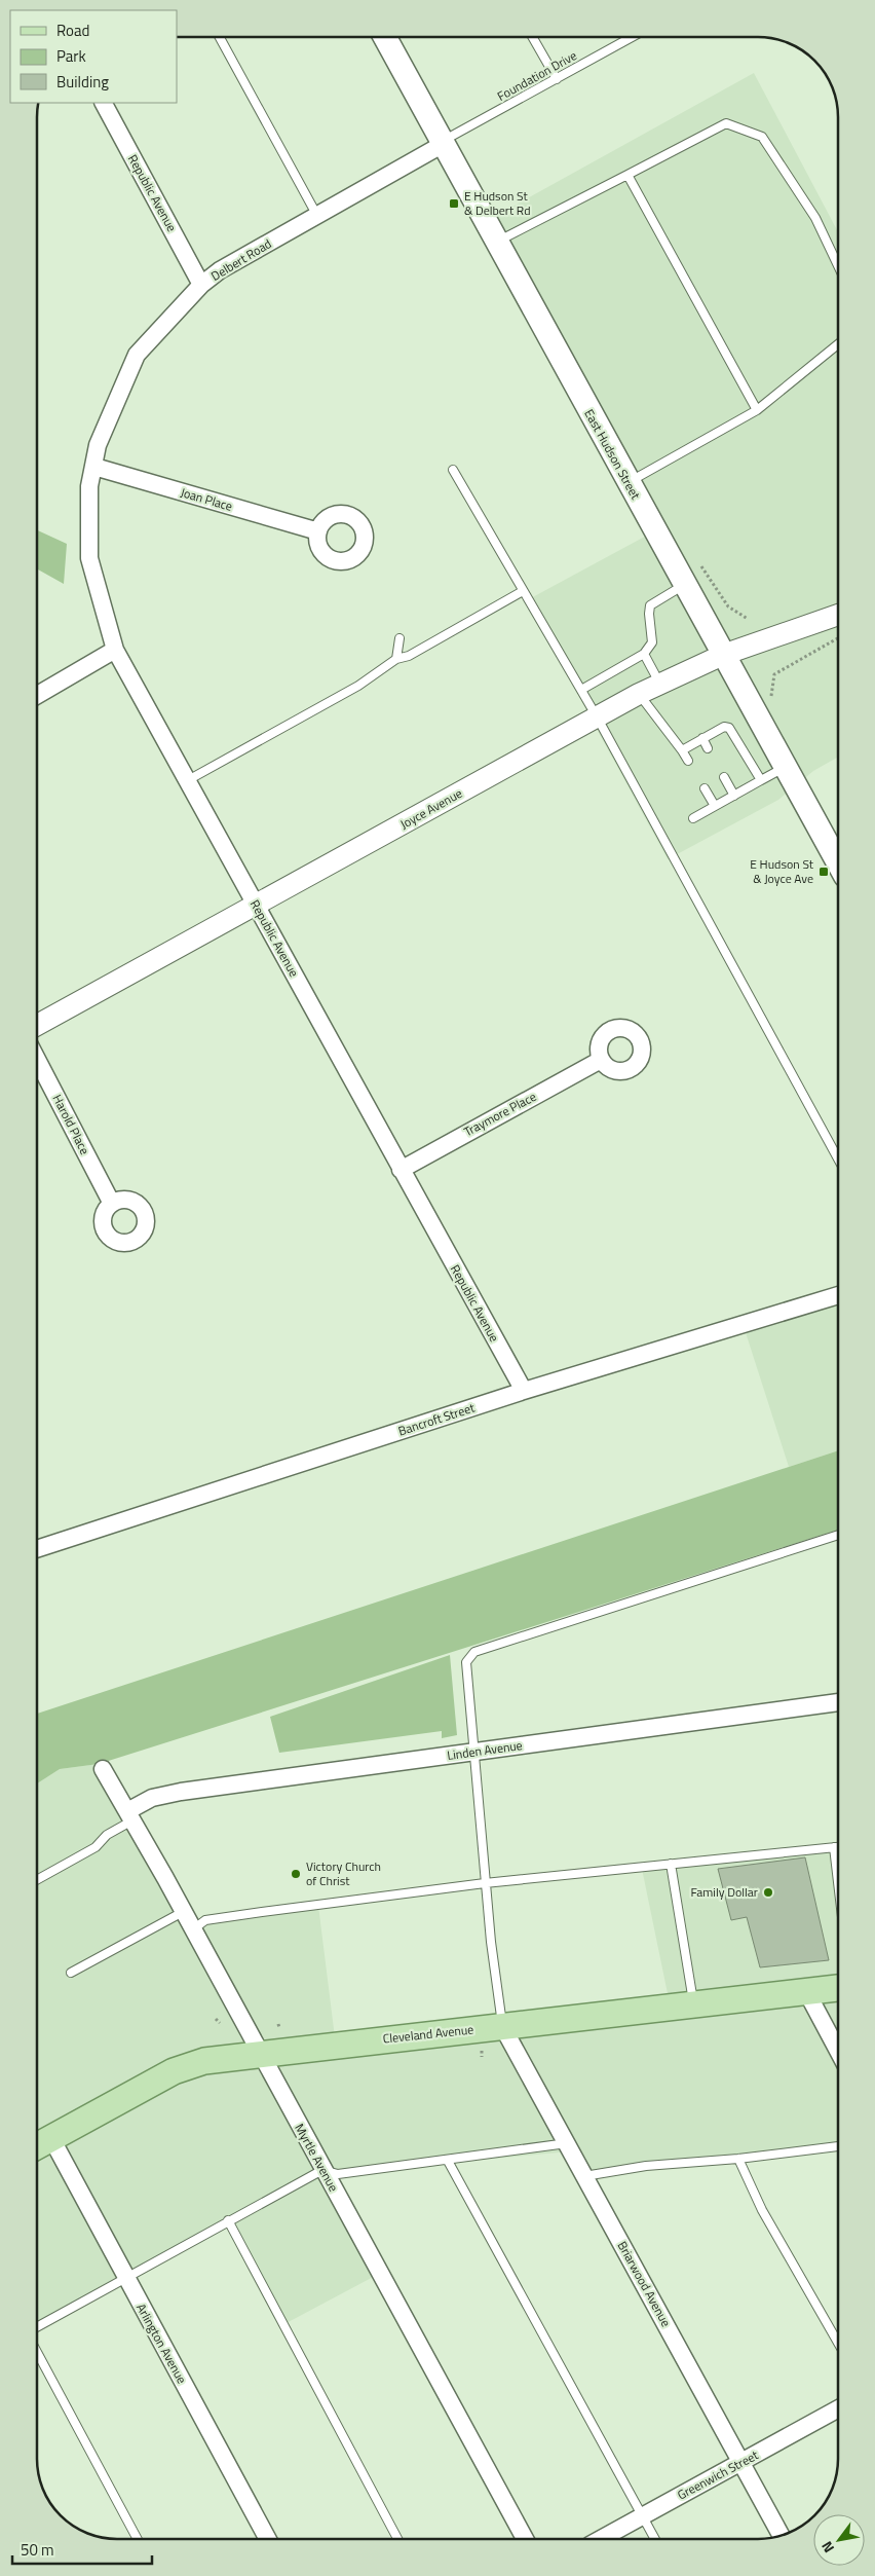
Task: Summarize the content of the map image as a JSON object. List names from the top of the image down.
{
  "streets": {
    "main road": ["East Hudson Street", "Cleveland Avenue"],
    "street": [
      "Republic Avenue",
      "Delbert Road",
      "Joan Place",
      "Joyce Avenue",
      "Traymore Place",
      "Harold Place",
      "Bancroft Street",
      "Linden Avenue",
      "Myrtle Avenue",
      "Briarwood Avenue",
      "Arlington Avenue",
      "Greenwich Street"
    ],
    "lane": ["Foundation Drive"]
  },
  "crossings": [
    ["Foundation Drive", "Delbert Road"],
    ["Foundation Drive", "East Hudson Street"],
    ["Republic Avenue", "Delbert Road"],
    ["Republic Avenue", "Joan Place"],
    ["Republic Avenue", "Joyce Avenue"],
    ["Republic Avenue", "Traymore Place"],
    ["Republic Avenue", "Bancroft Street"],
    ["Delbert Road", "East Hudson Street"],
    ["Delbert Road", "Joan Place"],
    ["East Hudson Street", "Joyce Avenue"],
    ["Linden Avenue", "Myrtle Avenue"],
    ["Cleveland Avenue", "Myrtle Avenue"],
    ["Cleveland Avenue", "Briarwood Avenue"],
    ["Cleveland Avenue", "Arlington Avenue"],
    ["Briarwood Avenue", "Greenwich Street"]
  ],
  "places": {
    "transit": ["E Hudson St & Delbert Rd", "E Hudson St & Joyce Ave"],
    "other": ["Victory Church of Christ", "Family Dollar"]
  },
  "legend": ["Road", "Park", "Building"],
  "scale_bar": "50 m",
  "north": "bottom left"
}
